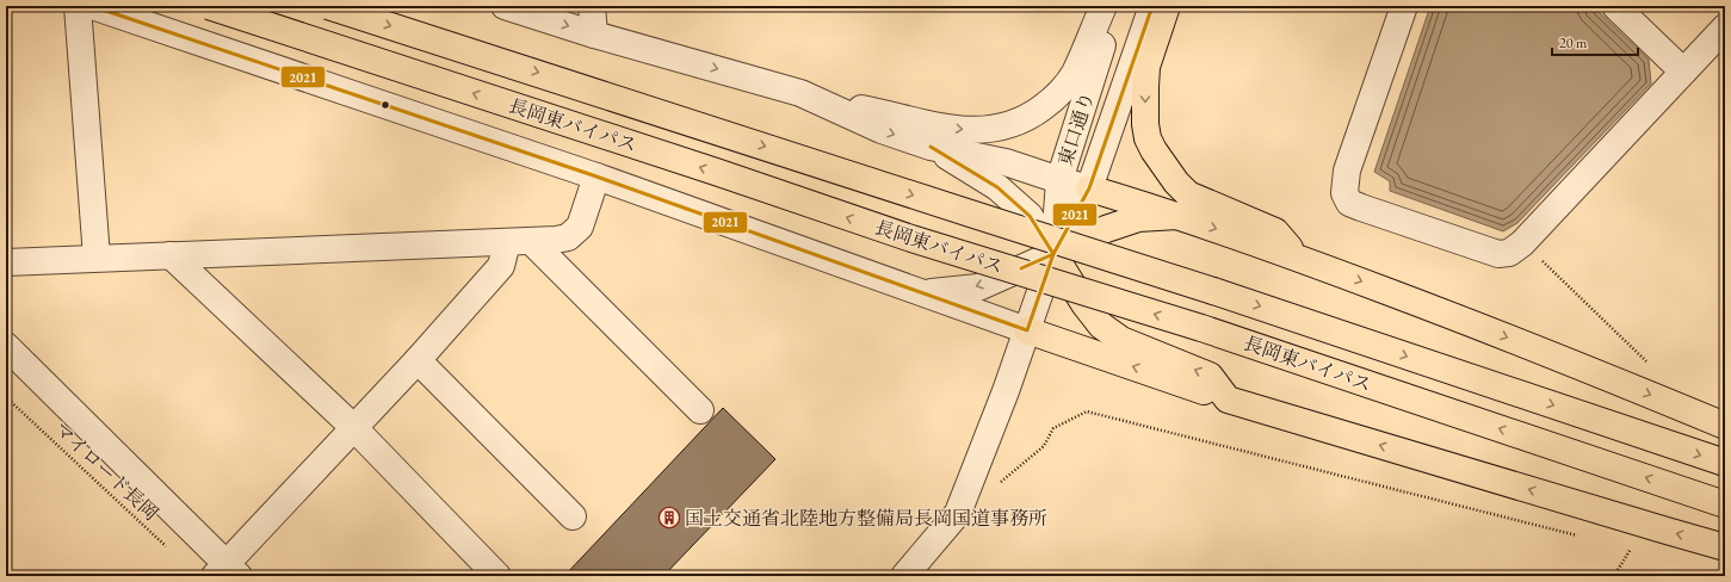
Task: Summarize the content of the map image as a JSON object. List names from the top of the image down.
{
  "streets": {
    "highway": ["長岡東バイパス"],
    "street": ["東口通り"],
    "path": ["マイロード長岡"]
  },
  "places": {
    "building": ["国土交通省北陸地方整備局長岡国道事務所"]
  },
  "lines": ["transit line 2021"],
  "scale_bar": "20 m"
}
